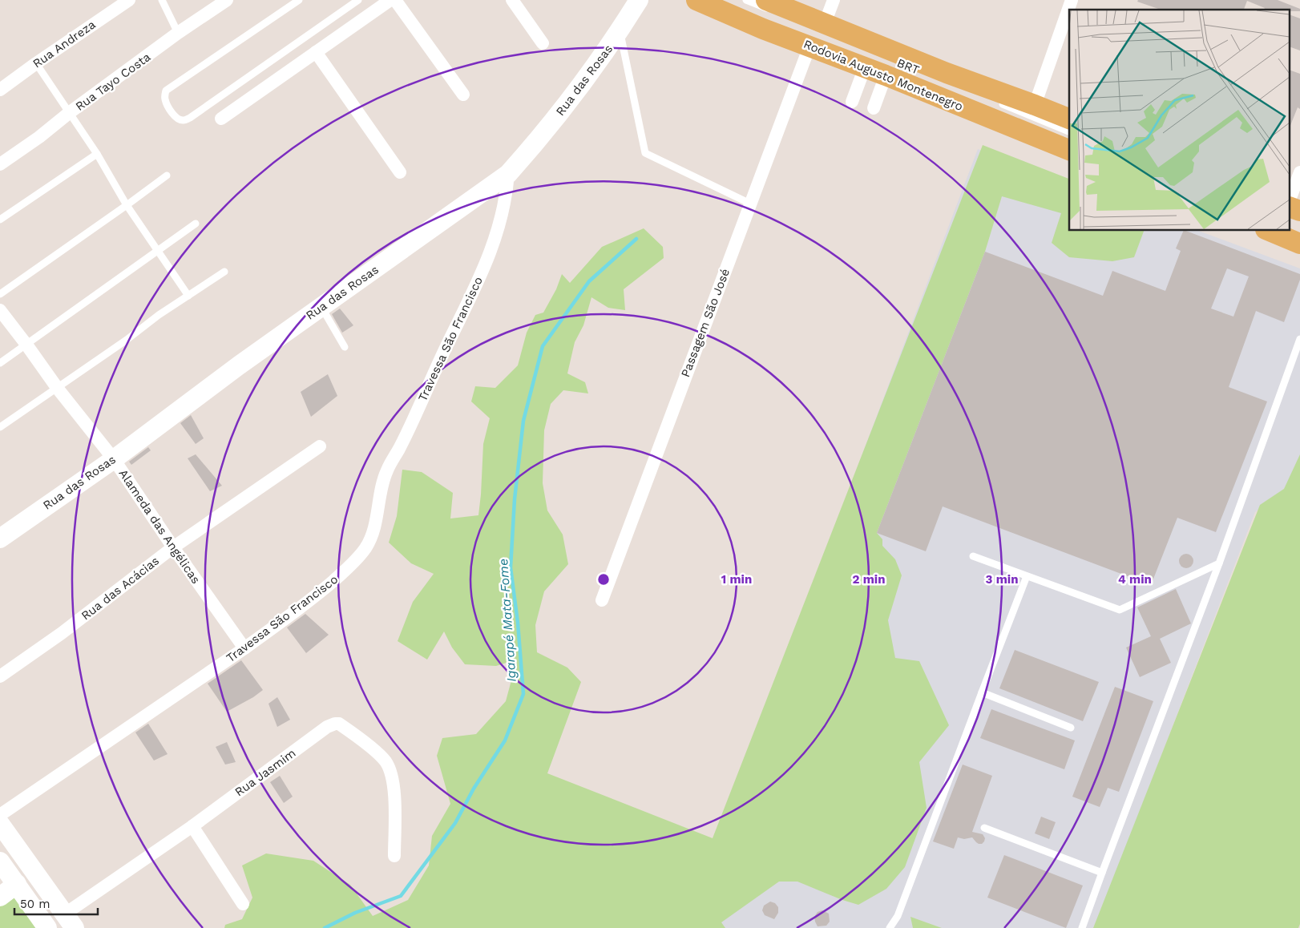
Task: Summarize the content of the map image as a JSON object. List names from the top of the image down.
{
  "streets": {
    "main road": ["Rodovia Augusto Montenegro"],
    "street": [
      "Rua Andreza",
      "Rua das Rosas",
      "Rua Tayo Costa",
      "Passagem São José",
      "Travessa São Francisco",
      "Alameda das Angélicas",
      "Rua das Acácias",
      "Rua Jasmim"
    ]
  },
  "crossings": [
    ["Rodovia Augusto Montenegro", "Passagem São José"],
    ["Rua das Rosas", "Travessa São Francisco"],
    ["Rua das Rosas", "Alameda das Angélicas"],
    ["Travessa São Francisco", "Alameda das Angélicas"],
    ["Alameda das Angélicas", "Rua das Acácias"]
  ],
  "water": ["Igarapé Mata-Fome"],
  "scale_bar": "50 m",
  "rings": [
    "1 min",
    "2 min",
    "3 min",
    "4 min"
  ]
}
